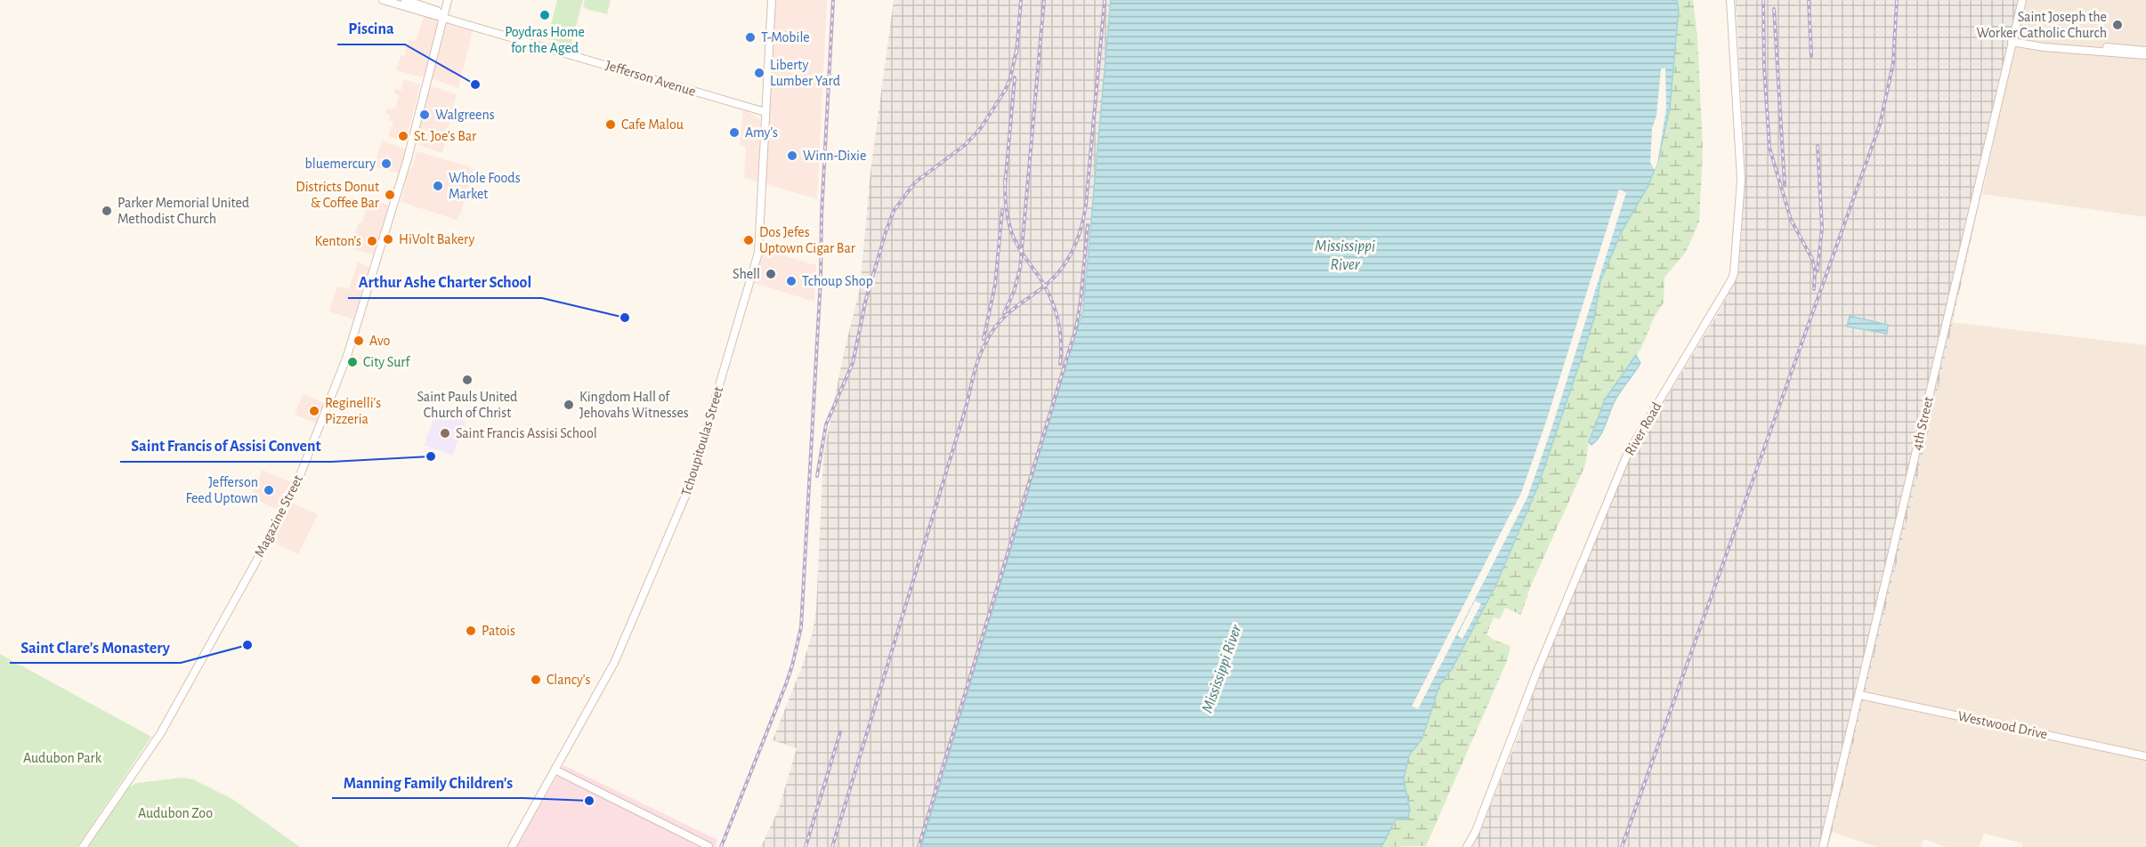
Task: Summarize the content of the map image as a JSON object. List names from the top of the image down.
{
  "streets": {
    "street": [
      "Jefferson Avenue",
      "4th Street",
      "River Road",
      "Tchoupitoulas Street",
      "Magazine Street",
      "Westwood Drive"
    ]
  },
  "crossings": [
    ["Jefferson Avenue", "Tchoupitoulas Street"],
    ["Jefferson Avenue", "Magazine Street"],
    ["4th Street", "Westwood Drive"]
  ],
  "water": ["Mississippi River"],
  "parks": ["Audubon Park", "Audubon Zoo"],
  "places": [
    "Poydras Home for the Aged",
    "Saint Joseph the Worker Catholic Church",
    "T-Mobile",
    "Liberty Lumber Yard",
    "Piscina",
    "Walgreens",
    "Cafe Malou",
    "Amy's",
    "St. Joe's Bar",
    "Winn-Dixie",
    "bluemercury",
    "Whole Foods Market",
    "Districts Donut & Coffee Bar",
    "Parker Memorial United Methodist Church",
    "HiVolt Bakery",
    "Dos Jefes Uptown Cigar Bar",
    "Kenton's",
    "Shell",
    "Tchoup Shop",
    "Arthur Ashe Charter School",
    "Avo",
    "City Surf",
    "Saint Pauls United Church of Christ",
    "Kingdom Hall of Jehovahs Witnesses",
    "Reginelli's Pizzeria",
    "Saint Francis Assisi School",
    "Saint Francis of Assisi Convent",
    "Jefferson Feed Uptown",
    "Patois",
    "Saint Clare's Monastery",
    "Clancy's",
    "Manning Family Children's"
  ]
}
